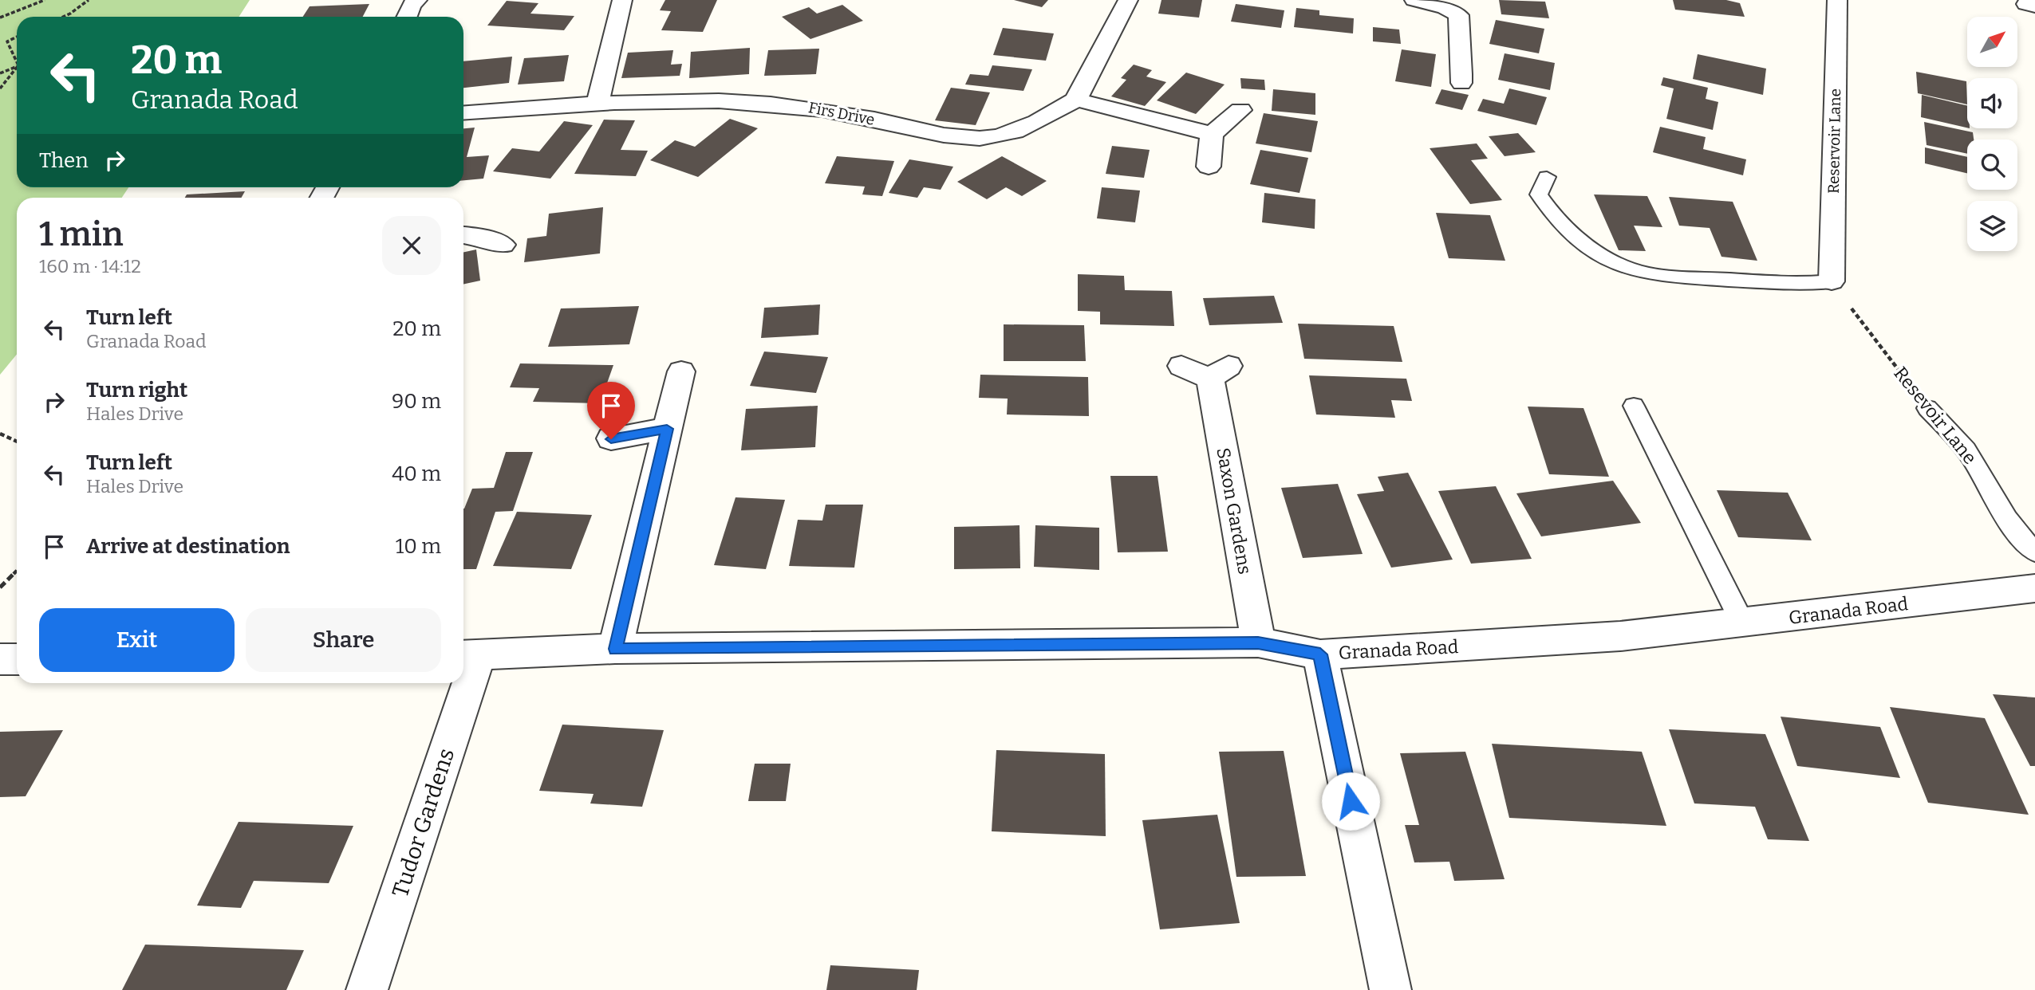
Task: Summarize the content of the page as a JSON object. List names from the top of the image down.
{
  "streets": {
    "street": [
      "Firs Drive",
      "Reservoir Lane",
      "Saxon Gardens",
      "Granada Road",
      "Tudor Gardens"
    ],
    "lane": ["Resevoir Lane"]
  },
  "crossings": [
    ["Reservoir Lane", "Resevoir Lane"],
    ["Saxon Gardens", "Granada Road"],
    ["Granada Road", "Tudor Gardens"]
  ],
  "north": "top right",
  "page": {
    "turn": ["20 m", "Granada Road"],
    "then": "Then",
    "heading": ["1 min", "160 m · 14:12"],
    "list": [
      {
        "name": "Turn left",
        "note": "Granada Road",
        "value": "20 m"
      },
      {
        "name": "Turn right",
        "note": "Hales Drive",
        "value": "90 m"
      },
      {
        "name": "Turn left",
        "note": "Hales Drive",
        "value": "40 m"
      },
      {
        "name": "Arrive at destination",
        "value": "10 m"
      }
    ],
    "buttons": ["Exit", "Share"]
  }
}
